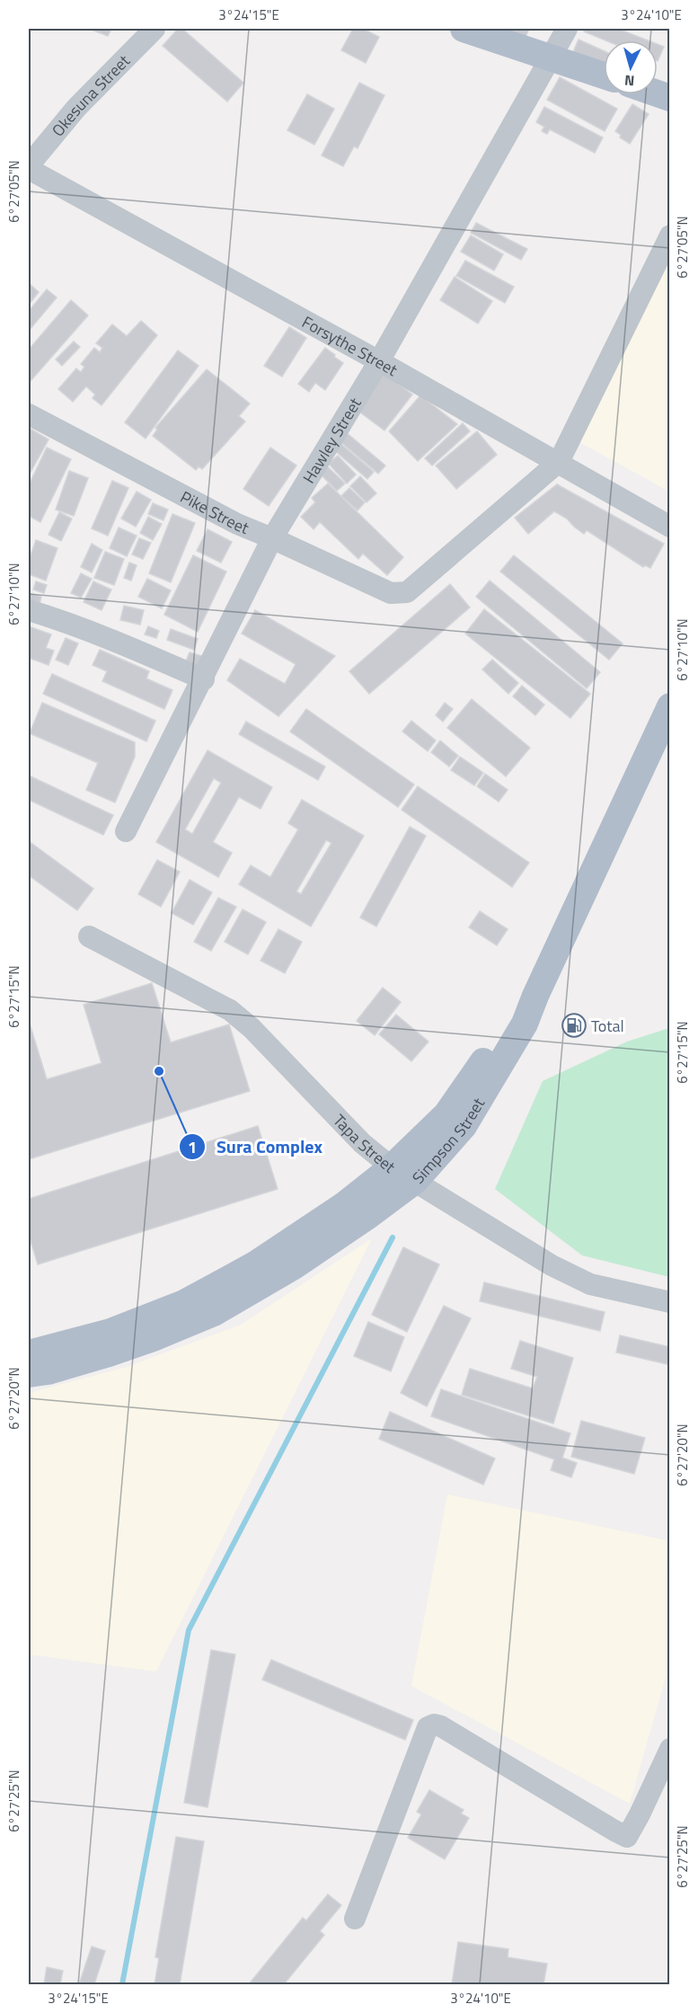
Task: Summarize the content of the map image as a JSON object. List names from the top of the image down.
{
  "streets": {
    "main road": ["Simpson Street"],
    "street": [
      "Okesuna Street",
      "Forsythe Street",
      "Hawley Street",
      "Pike Street",
      "Tapa Street"
    ]
  },
  "crossings": [
    ["Okesuna Street", "Forsythe Street"],
    ["Forsythe Street", "Hawley Street"],
    ["Forsythe Street", "Pike Street"],
    ["Hawley Street", "Pike Street"],
    ["Simpson Street", "Tapa Street"]
  ],
  "places": {
    "fuel station": ["Total"],
    "other": ["Sura Complex"]
  },
  "north": "bottom",
  "coordinates": [
    "3°24'15\"E",
    "3°24'10\"E",
    "6°27'05\"N",
    "6°27'10\"N",
    "6°27'15\"N",
    "6°27'20\"N",
    "6°27'25\"N"
  ]
}
